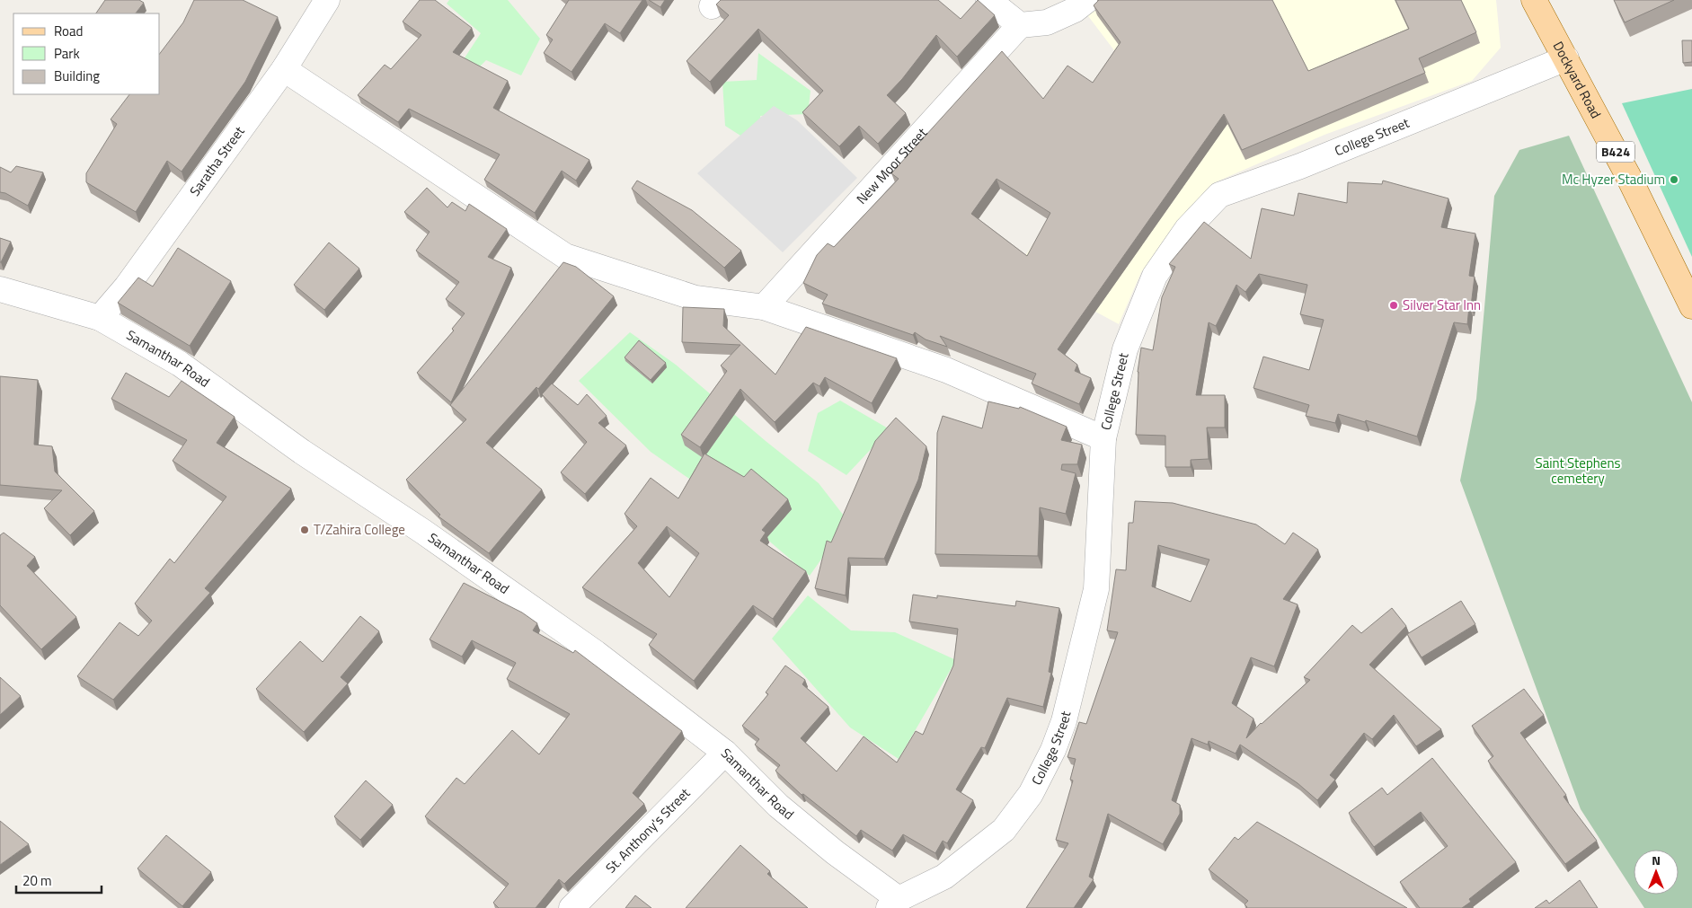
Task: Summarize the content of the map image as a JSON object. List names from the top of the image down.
{
  "streets": {
    "main road": ["Dockyard Road", "B424"],
    "street": [
      "College Street",
      "Saratha Street",
      "New Moor Street",
      "Samanthar Road",
      "St. Anthony's Street"
    ]
  },
  "crossings": [
    ["Dockyard Road", "College Street"],
    ["College Street", "Samanthar Road"],
    ["Saratha Street", "Samanthar Road"],
    ["Samanthar Road", "St. Anthony's Street"]
  ],
  "parks": ["Saint Stephens cemetery"],
  "places": ["Mc Hyzer Stadium", "Silver Star Inn", "T/Zahira College"],
  "legend": ["Road", "Park", "Building"],
  "scale_bar": "20 m",
  "north": "top"
}
